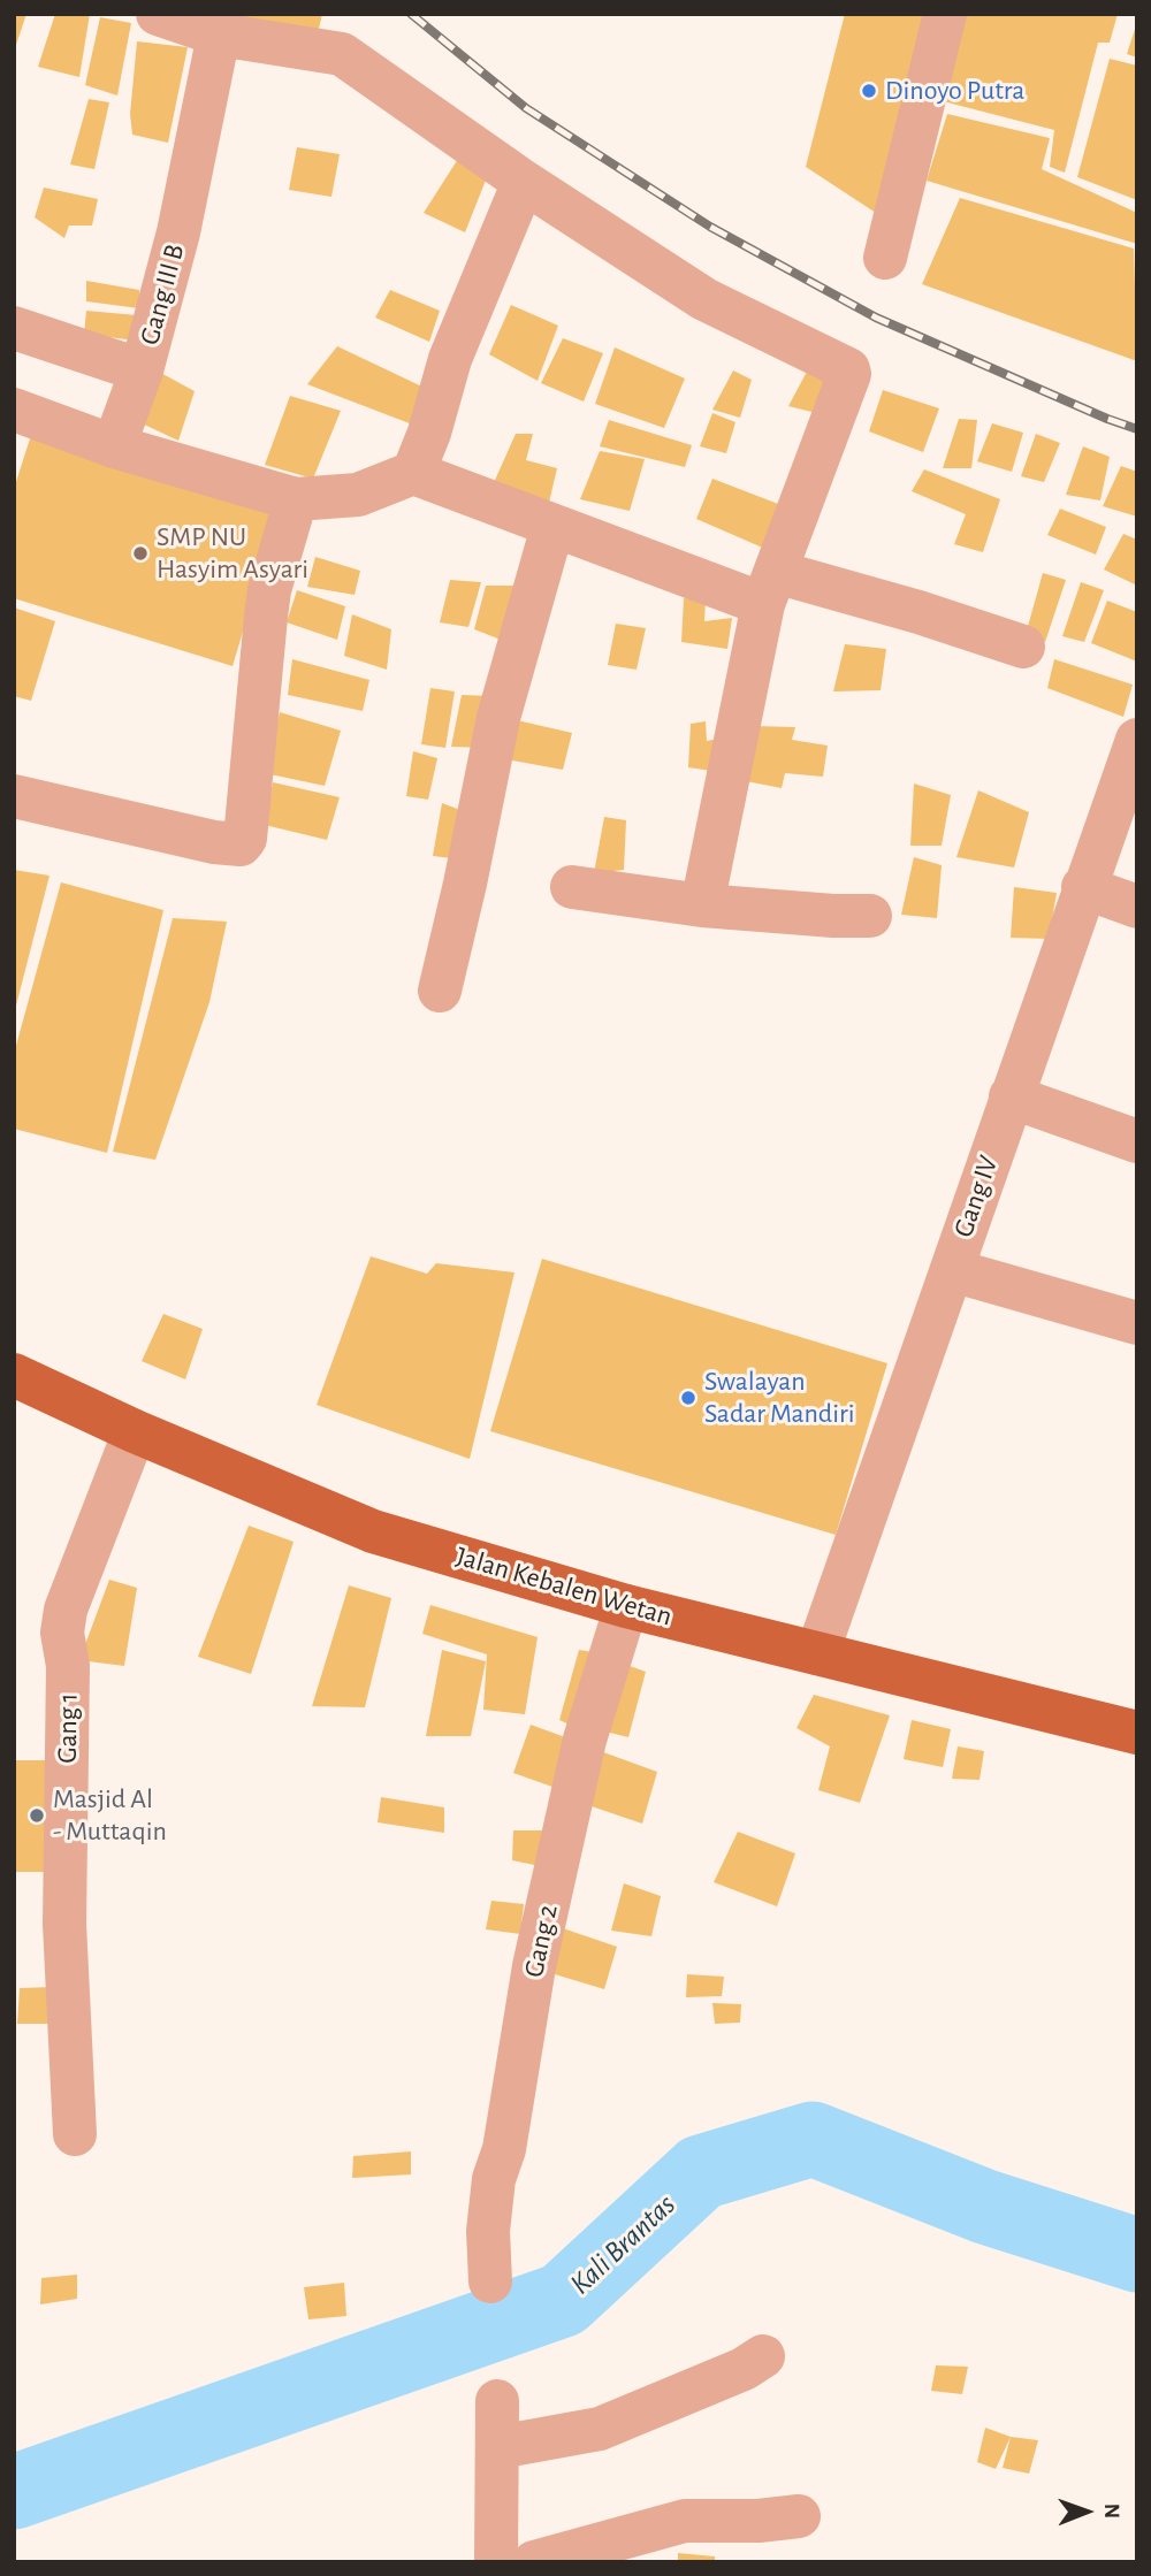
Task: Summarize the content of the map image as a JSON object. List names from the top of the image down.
{
  "streets": {
    "main road": ["Jalan Kebalen Wetan"],
    "street": [
      "Gang III B",
      "Gang IV",
      "Gang 1",
      "Gang 2"
    ]
  },
  "crossings": [
    ["Gang IV", "Jalan Kebalen Wetan"],
    ["Jalan Kebalen Wetan", "Gang 1"],
    ["Jalan Kebalen Wetan", "Gang 2"]
  ],
  "water": ["Kali Brantas"],
  "places": [
    "Dinoyo Putra",
    "SMP NU Hasyim Asyari",
    "Swalayan Sadar Mandiri",
    "Masjid Al - Muttaqin"
  ],
  "north": "right"
}
